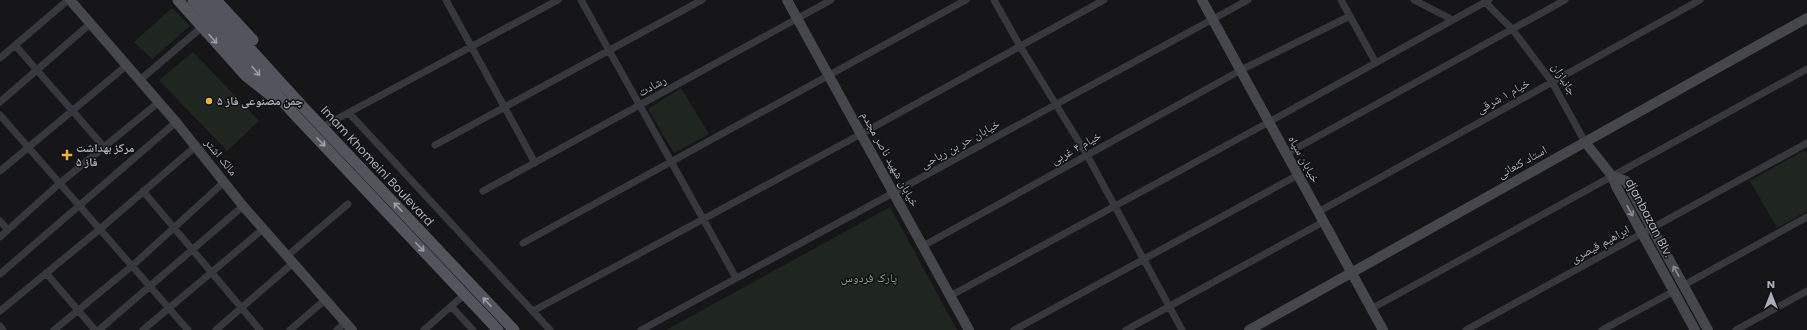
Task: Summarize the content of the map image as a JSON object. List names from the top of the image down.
{
  "streets": {
    "main road": ["Imam Khomeini Boulevard"],
    "street": [
      "جانبازان",
      "رشادت",
      "خیام ۱ شرقی",
      "خیابان حر بن ریاحی",
      "خیام ۴ غربی",
      "مالک اشتر",
      "خیابان شهید ناصر مجدم",
      "خیابان سپاه",
      "استاد کنعانی",
      "djanbazan Blv.",
      "ابراهیم قیصری"
    ]
  },
  "crossings": [
    ["جانبازان", "خیام ۱ شرقی"],
    ["جانبازان", "استاد کنعانی"],
    ["جانبازان", "djanbazan Blv."],
    ["رشادت", "خیابان شهید ناصر مجدم"],
    ["خیام ۱ شرقی", "خیابان سپاه"],
    ["خیابان حر بن ریاحی", "خیابان شهید ناصر مجدم"],
    ["خیابان حر بن ریاحی", "خیابان سپاه"],
    ["خیام ۴ غربی", "خیابان شهید ناصر مجدم"],
    ["خیام ۴ غربی", "خیابان سپاه"],
    ["خیابان سپاه", "استاد کنعانی"],
    ["djanbazan Blv.", "ابراهیم قیصری"]
  ],
  "parks": ["پارک فردوس"],
  "places": {
    "other": ["چمن مصنوعی فاز ۵"],
    "health": ["مرکز بهداشت فاز ۵"]
  },
  "north": "top"
}
